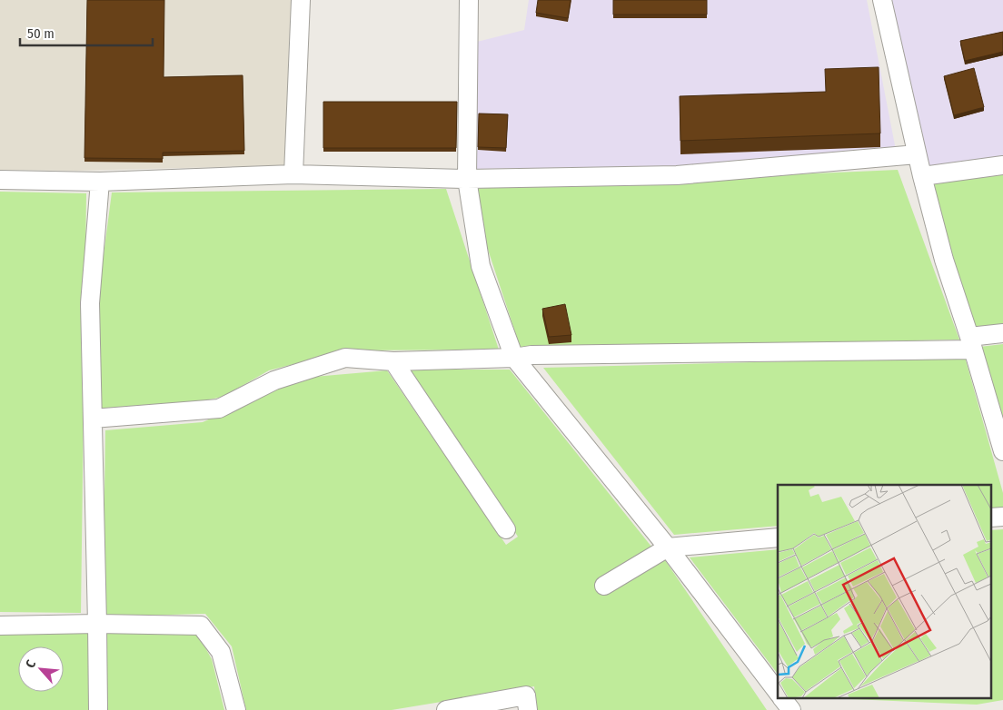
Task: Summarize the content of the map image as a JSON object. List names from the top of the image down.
{
  "scale_bar": "50 m",
  "north": "top left"
}
